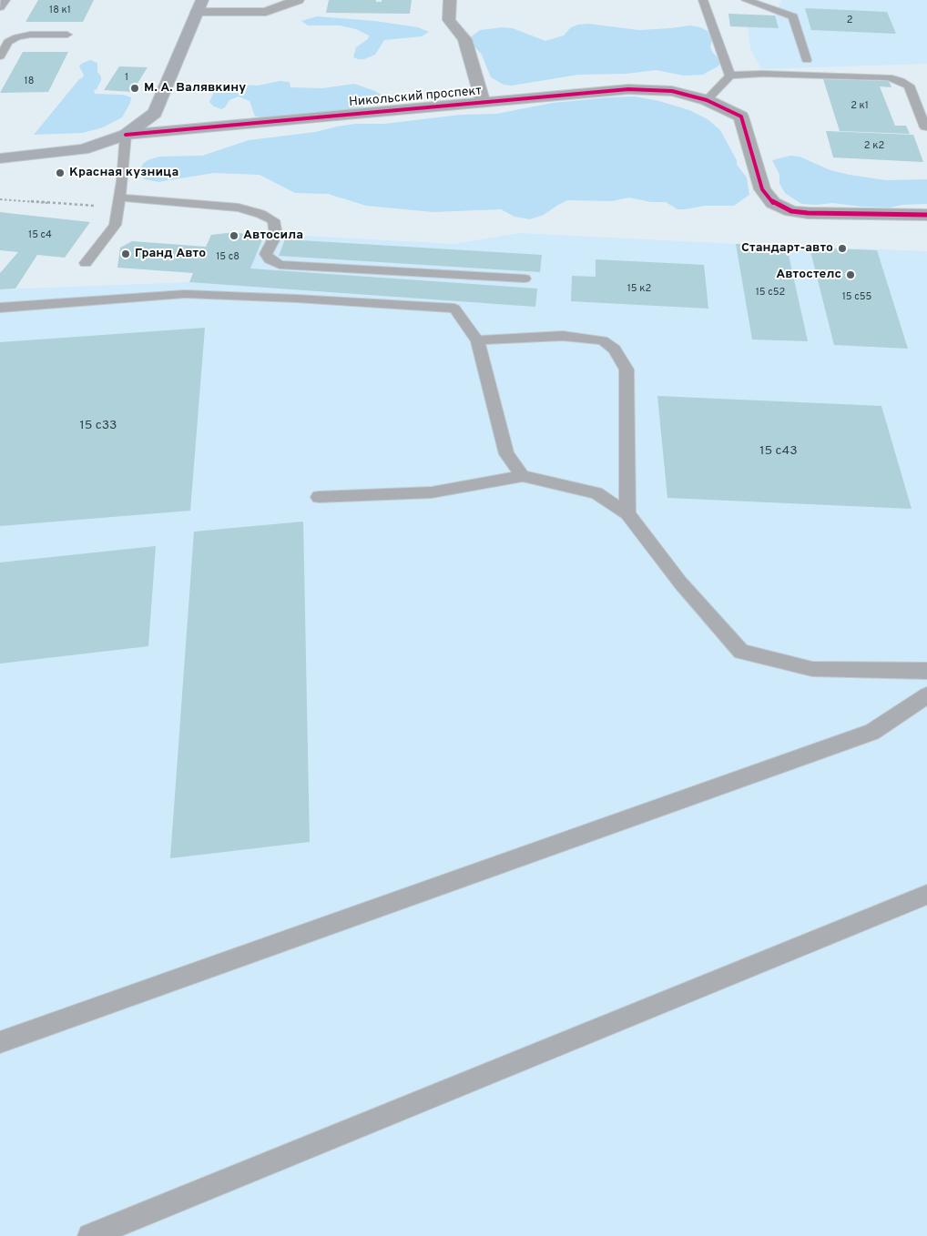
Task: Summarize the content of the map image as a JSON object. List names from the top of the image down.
{
  "streets": {
    "main road": ["Никольский проспект"]
  },
  "places": [
    "М. А. Валявкину",
    "Красная кузница",
    "Автосила",
    "Стандарт-авто",
    "Гранд Авто",
    "Автостелс"
  ],
  "house_numbers": [
    "18 к1",
    "2",
    "1",
    "18",
    "2 к1",
    "2 к2",
    "15 с4",
    "15 с8",
    "15 к2",
    "15 с52",
    "15 с55",
    "15 с33",
    "15 с43"
  ]
}
